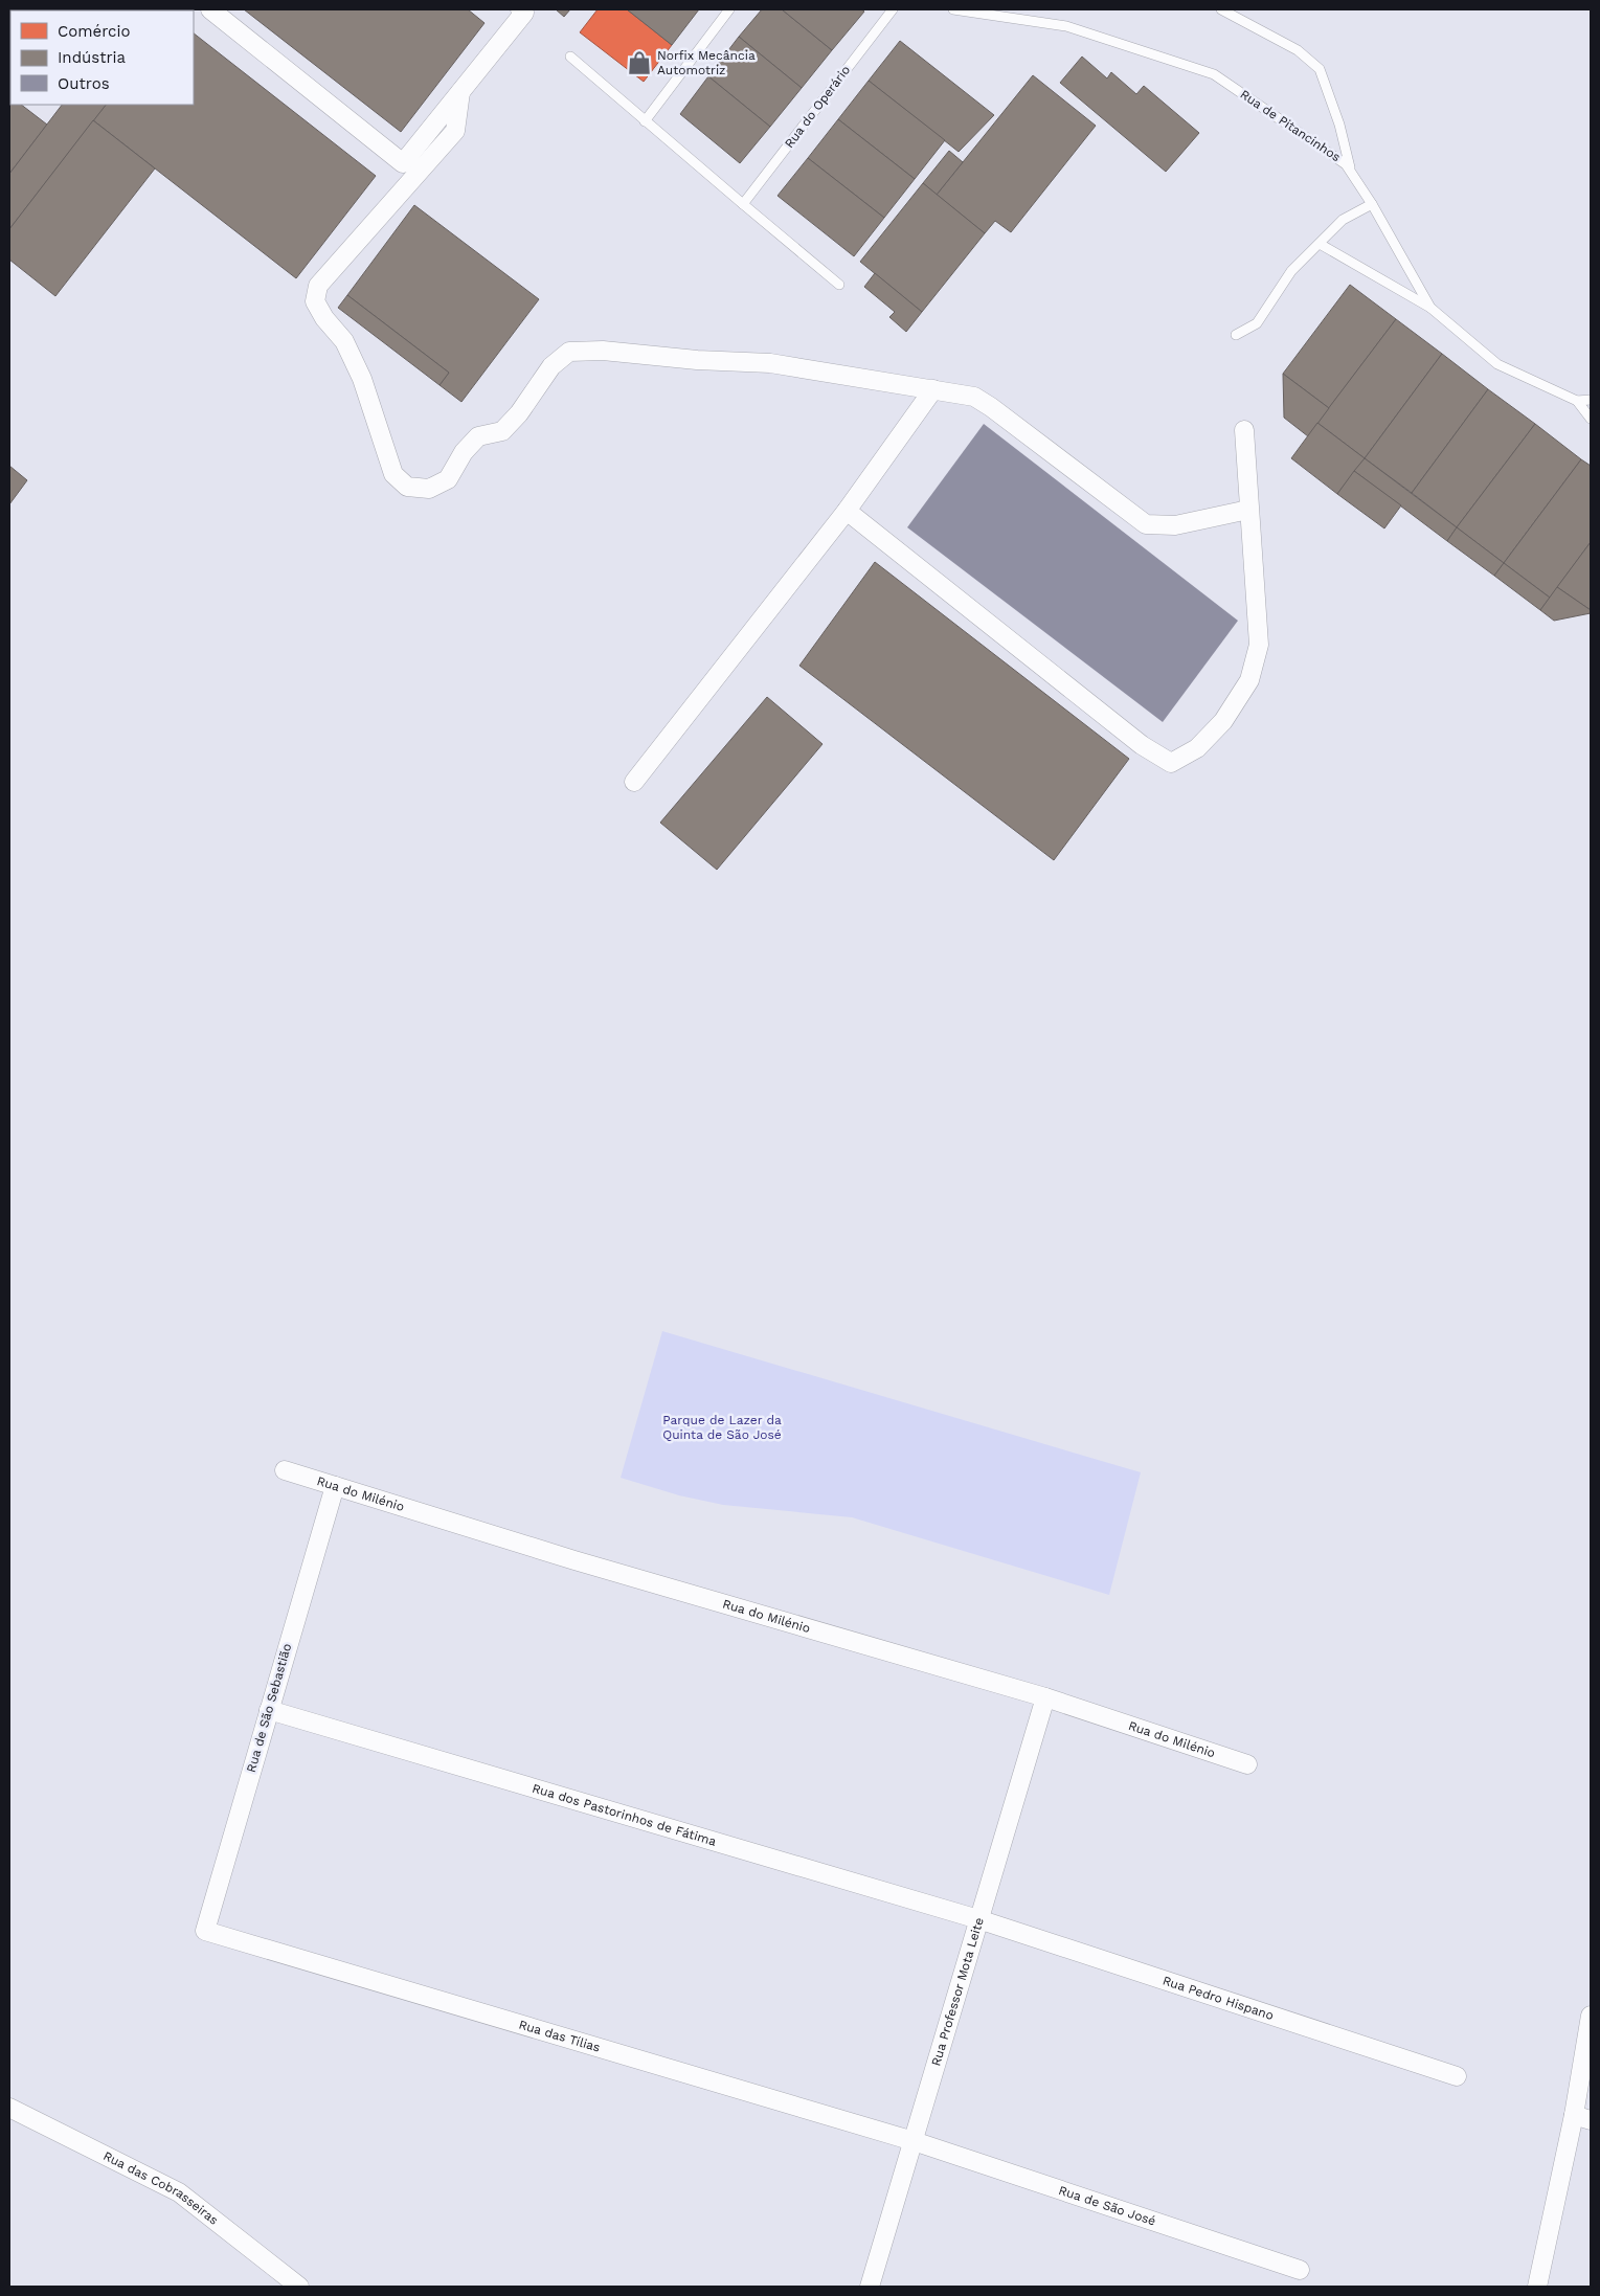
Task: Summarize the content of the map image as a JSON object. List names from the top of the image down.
{
  "streets": {
    "street": [
      "Rua do Milénio",
      "Rua de São Sebastião",
      "Rua dos Pastorinhos de Fátima",
      "Rua Professor Mota Leite",
      "Rua Pedro Hispano",
      "Rua das Tílias",
      "Rua das Cobrasseiras",
      "Rua de São José"
    ],
    "lane": ["Rua do Operário", "Rua de Pitancinhos"]
  },
  "crossings": [
    ["Rua do Milénio", "Rua de São Sebastião"],
    ["Rua do Milénio", "Rua Professor Mota Leite"],
    ["Rua de São Sebastião", "Rua dos Pastorinhos de Fátima"],
    ["Rua de São Sebastião", "Rua das Tílias"],
    ["Rua dos Pastorinhos de Fátima", "Rua Professor Mota Leite"],
    ["Rua dos Pastorinhos de Fátima", "Rua Pedro Hispano"],
    ["Rua Professor Mota Leite", "Rua Pedro Hispano"],
    ["Rua Professor Mota Leite", "Rua das Tílias"],
    ["Rua Professor Mota Leite", "Rua de São José"],
    ["Rua das Tílias", "Rua de São José"]
  ],
  "parks": ["Parque de Lazer da Quinta de São José"],
  "places": {
    "shop": ["Norfix Mecância Automotriz"]
  },
  "legend": ["Comércio", "Indústria", "Outros"]
}
